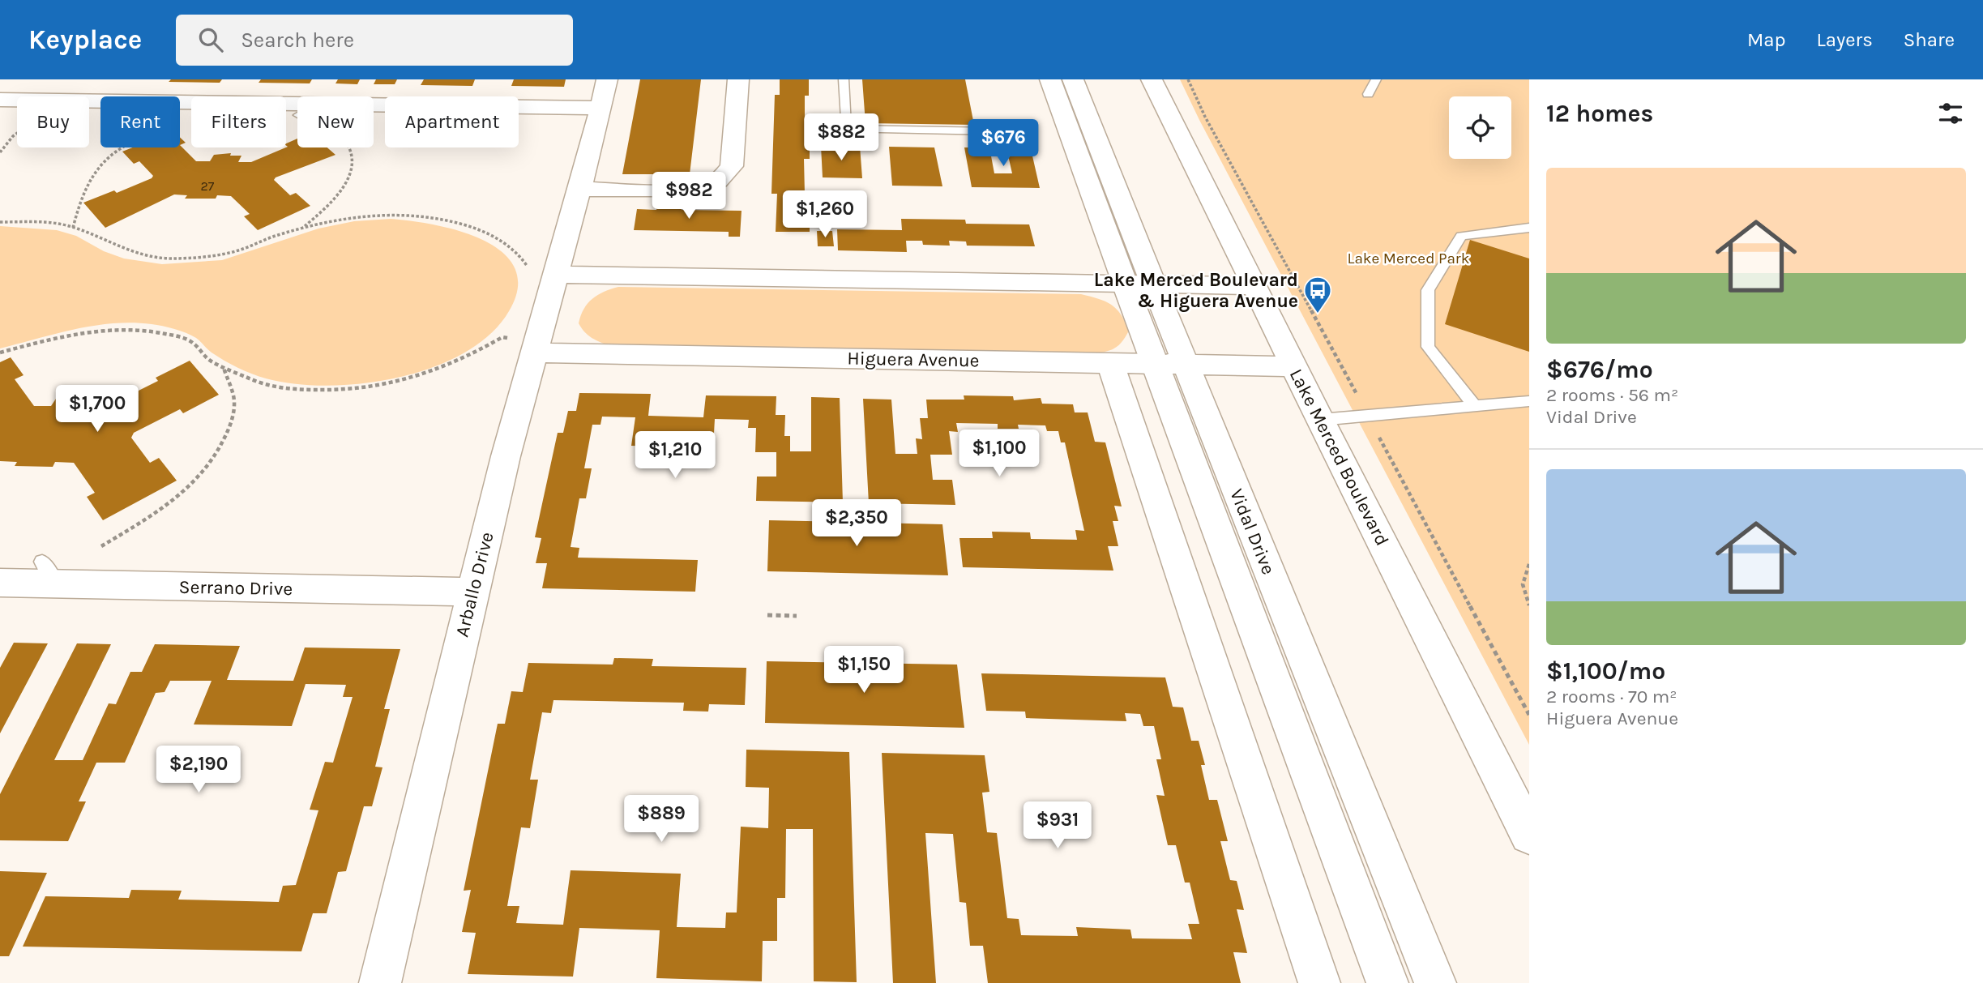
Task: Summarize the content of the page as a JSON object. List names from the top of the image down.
{
  "streets": {
    "street": [
      "Higuera Avenue",
      "Lake Merced Boulevard",
      "Vidal Drive",
      "Arballo Drive",
      "Serrano Drive"
    ]
  },
  "crossings": [
    ["Higuera Avenue", "Lake Merced Boulevard"],
    ["Higuera Avenue", "Vidal Drive"],
    ["Higuera Avenue", "Arballo Drive"],
    ["Arballo Drive", "Serrano Drive"]
  ],
  "parks": ["Lake Merced Park"],
  "places": {
    "bus stop": ["Lake Merced Boulevard & Higuera Avenue"]
  },
  "house_numbers": ["27"],
  "page": {
    "header": "Keyplace",
    "search": "Search here",
    "nav": ["Map", "Layers", "Share"],
    "heading": "12 homes",
    "chip": [
      "Buy",
      "Rent",
      "Filters",
      "New",
      "Apartment"
    ],
    "price": [
      "$882",
      "$676",
      "$982",
      "$1,260",
      "$1,700",
      "$1,100",
      "$1,210",
      "$2,350",
      "$1,150",
      "$2,190",
      "$889",
      "$931"
    ],
    "list": [
      {
        "name": "$676/mo",
        "note": "2 rooms · 56 m² · Vidal Drive"
      },
      {
        "name": "$1,100/mo",
        "note": "2 rooms · 70 m² · Higuera Avenue"
      }
    ]
  }
}
